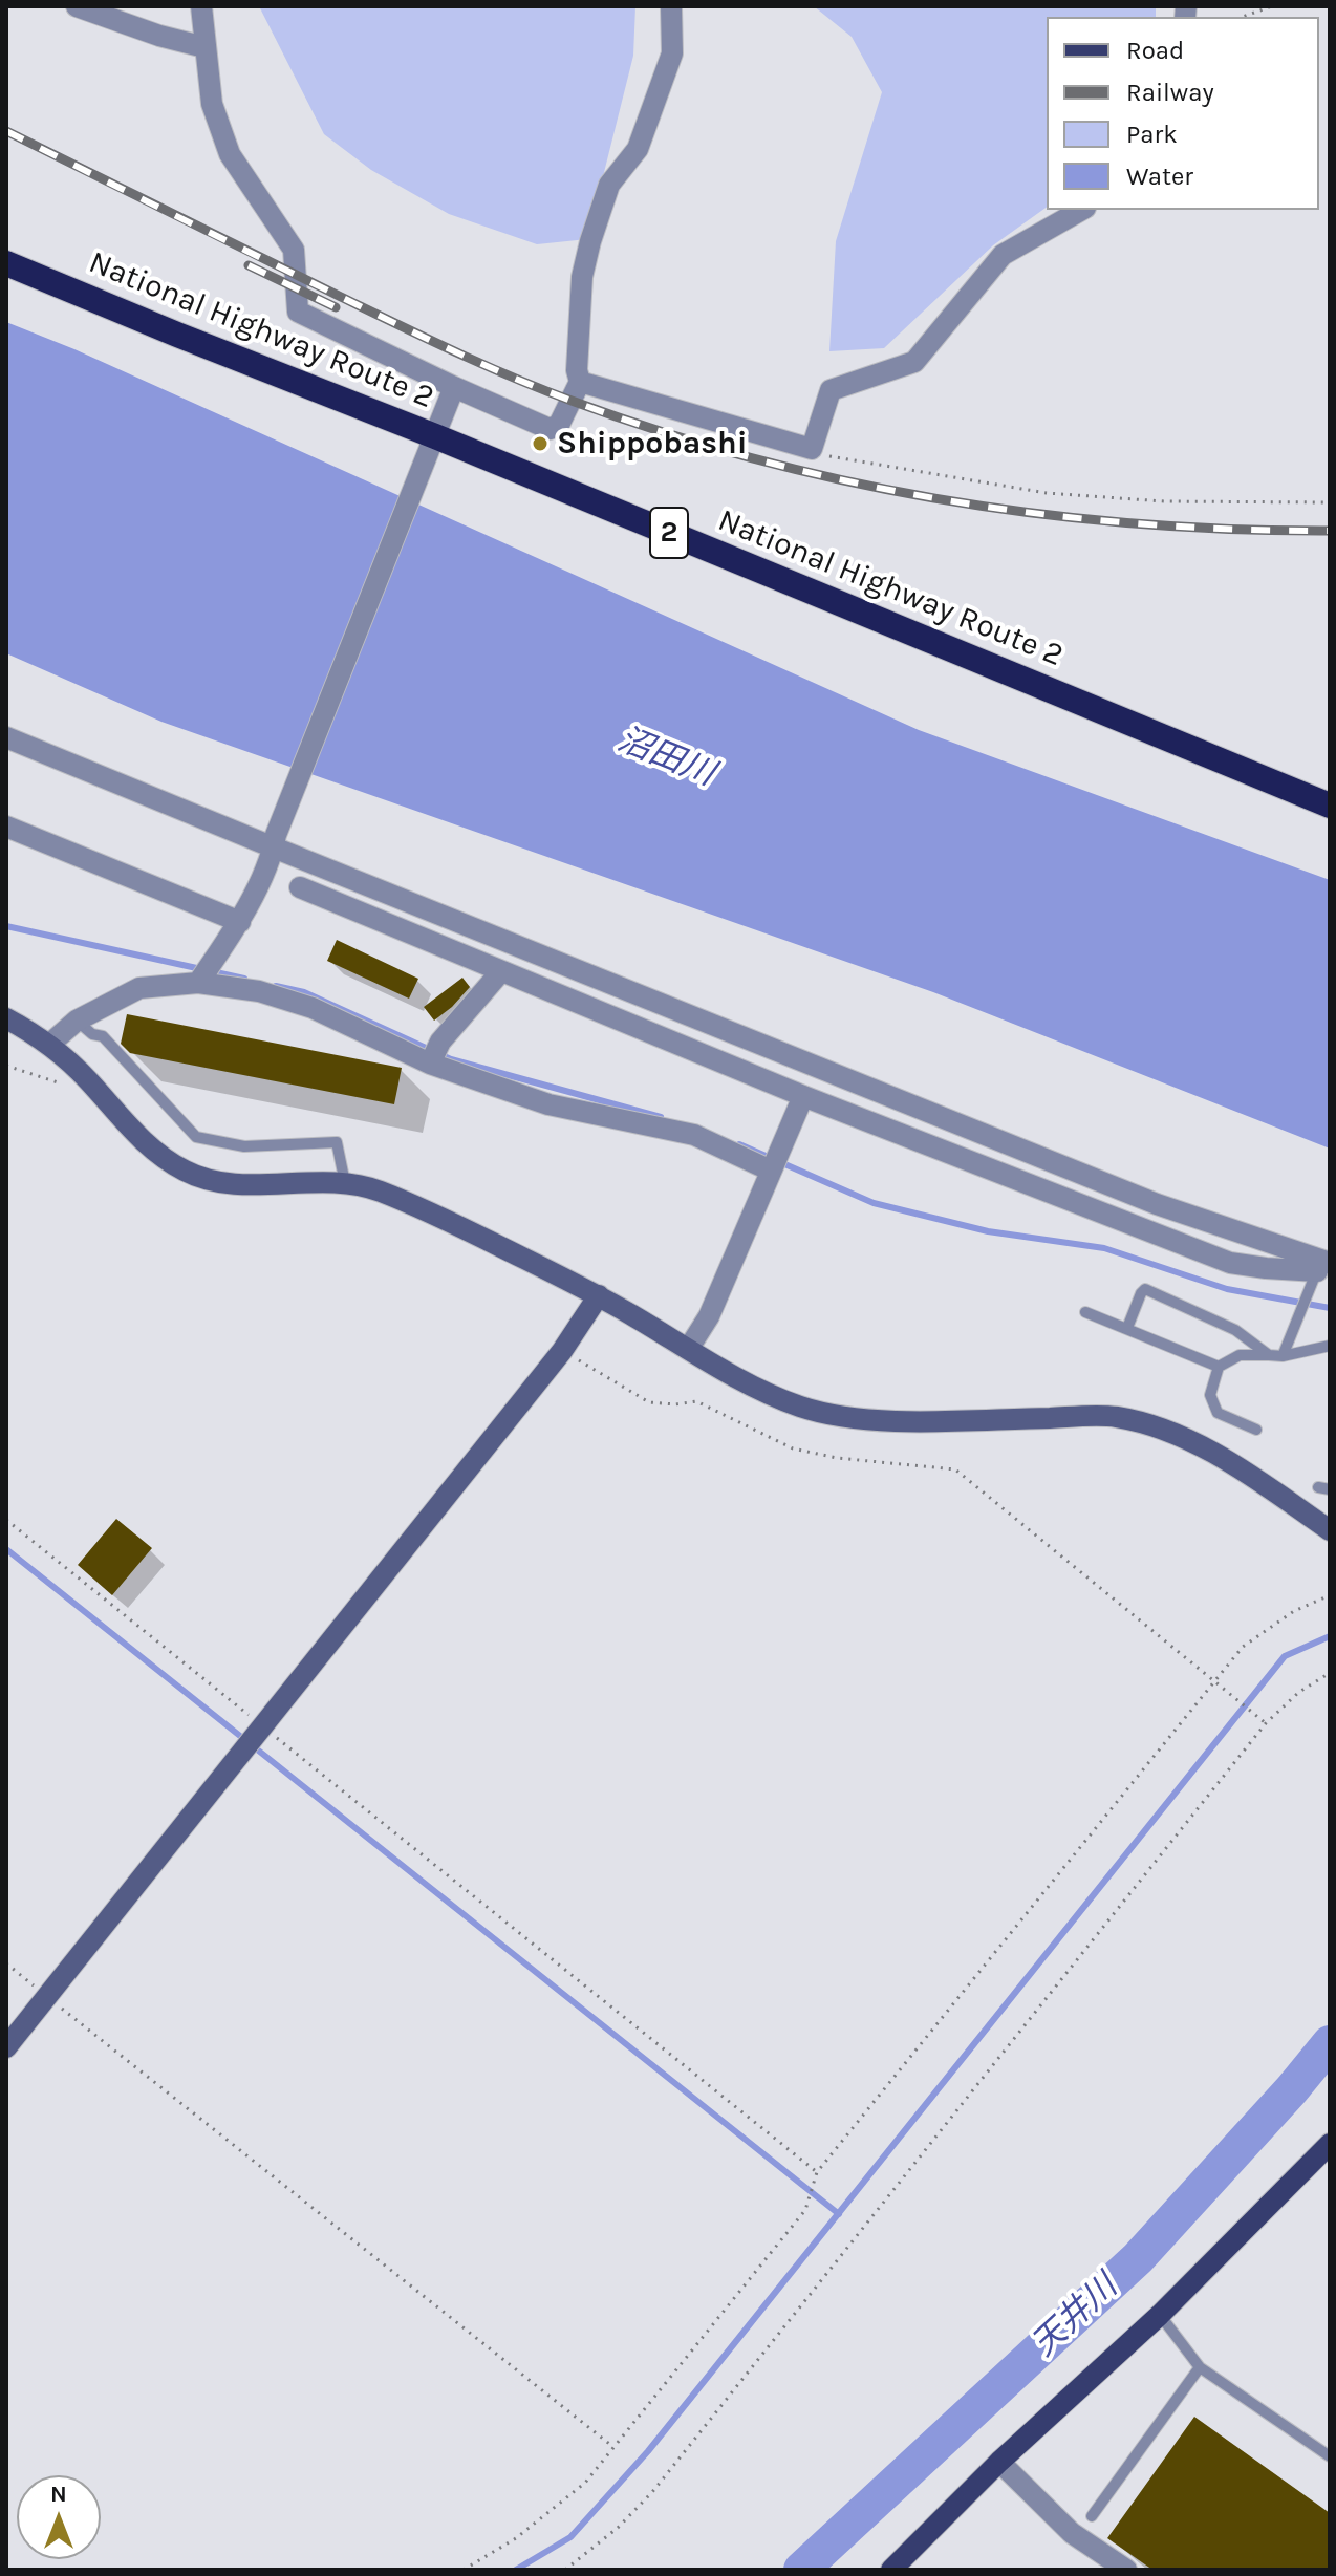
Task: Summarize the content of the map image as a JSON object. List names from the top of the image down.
{
  "streets": {
    "highway": ["National Highway Route 2", "2"]
  },
  "water": ["沼田川", "天井川"],
  "places": ["Shippobashi"],
  "legend": [
    "Road",
    "Railway",
    "Park",
    "Water"
  ],
  "north": "top"
}
